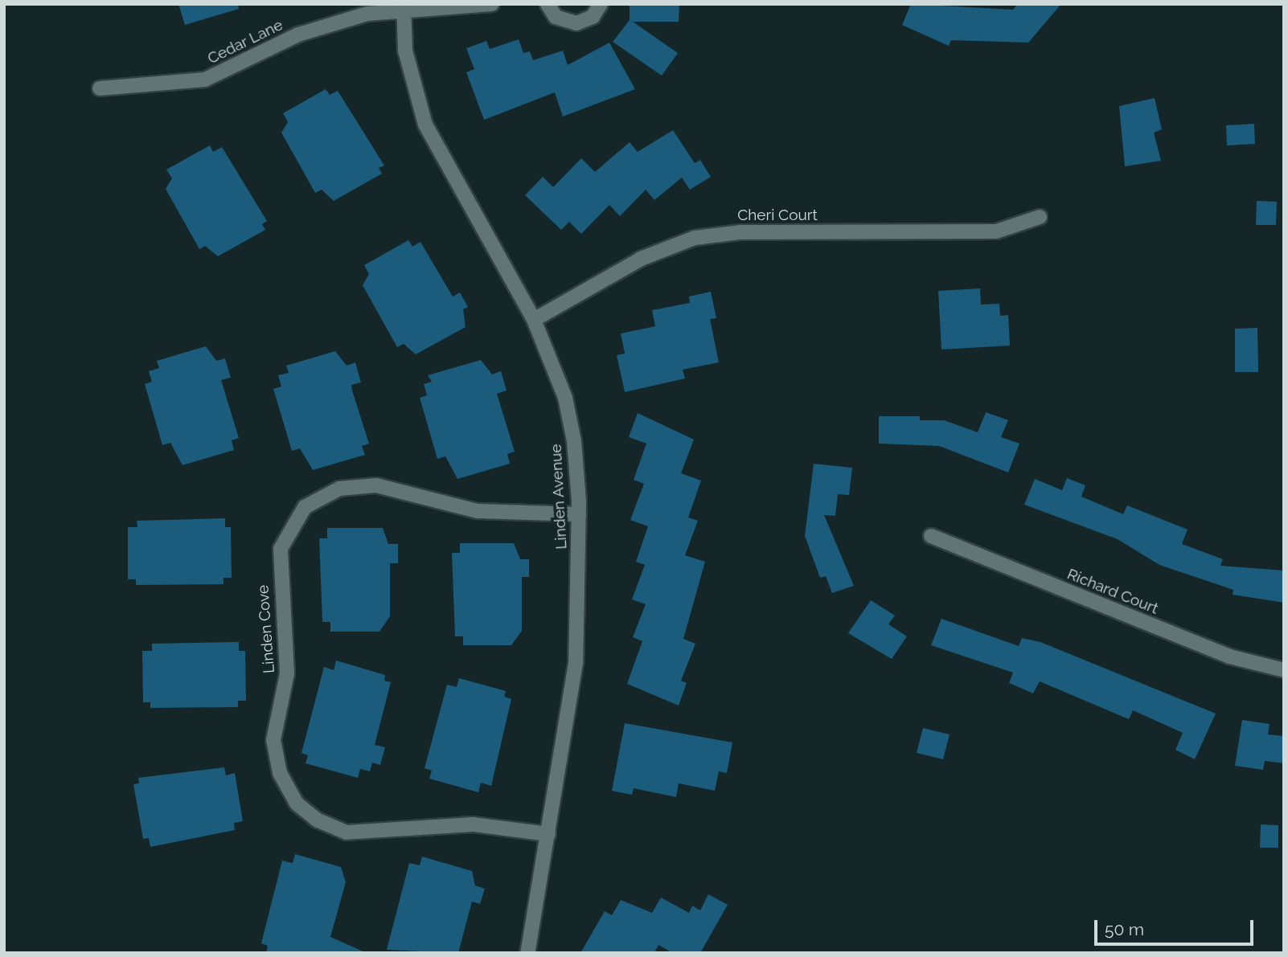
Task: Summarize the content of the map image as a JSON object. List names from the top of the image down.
{
  "streets": {
    "street": [
      "Cedar Lane",
      "Cheri Court",
      "Linden Avenue",
      "Richard Court",
      "Linden Cove"
    ]
  },
  "crossings": [
    ["Cedar Lane", "Linden Avenue"],
    ["Cheri Court", "Linden Avenue"],
    ["Linden Avenue", "Linden Cove"]
  ],
  "scale_bar": "50 m"
}
